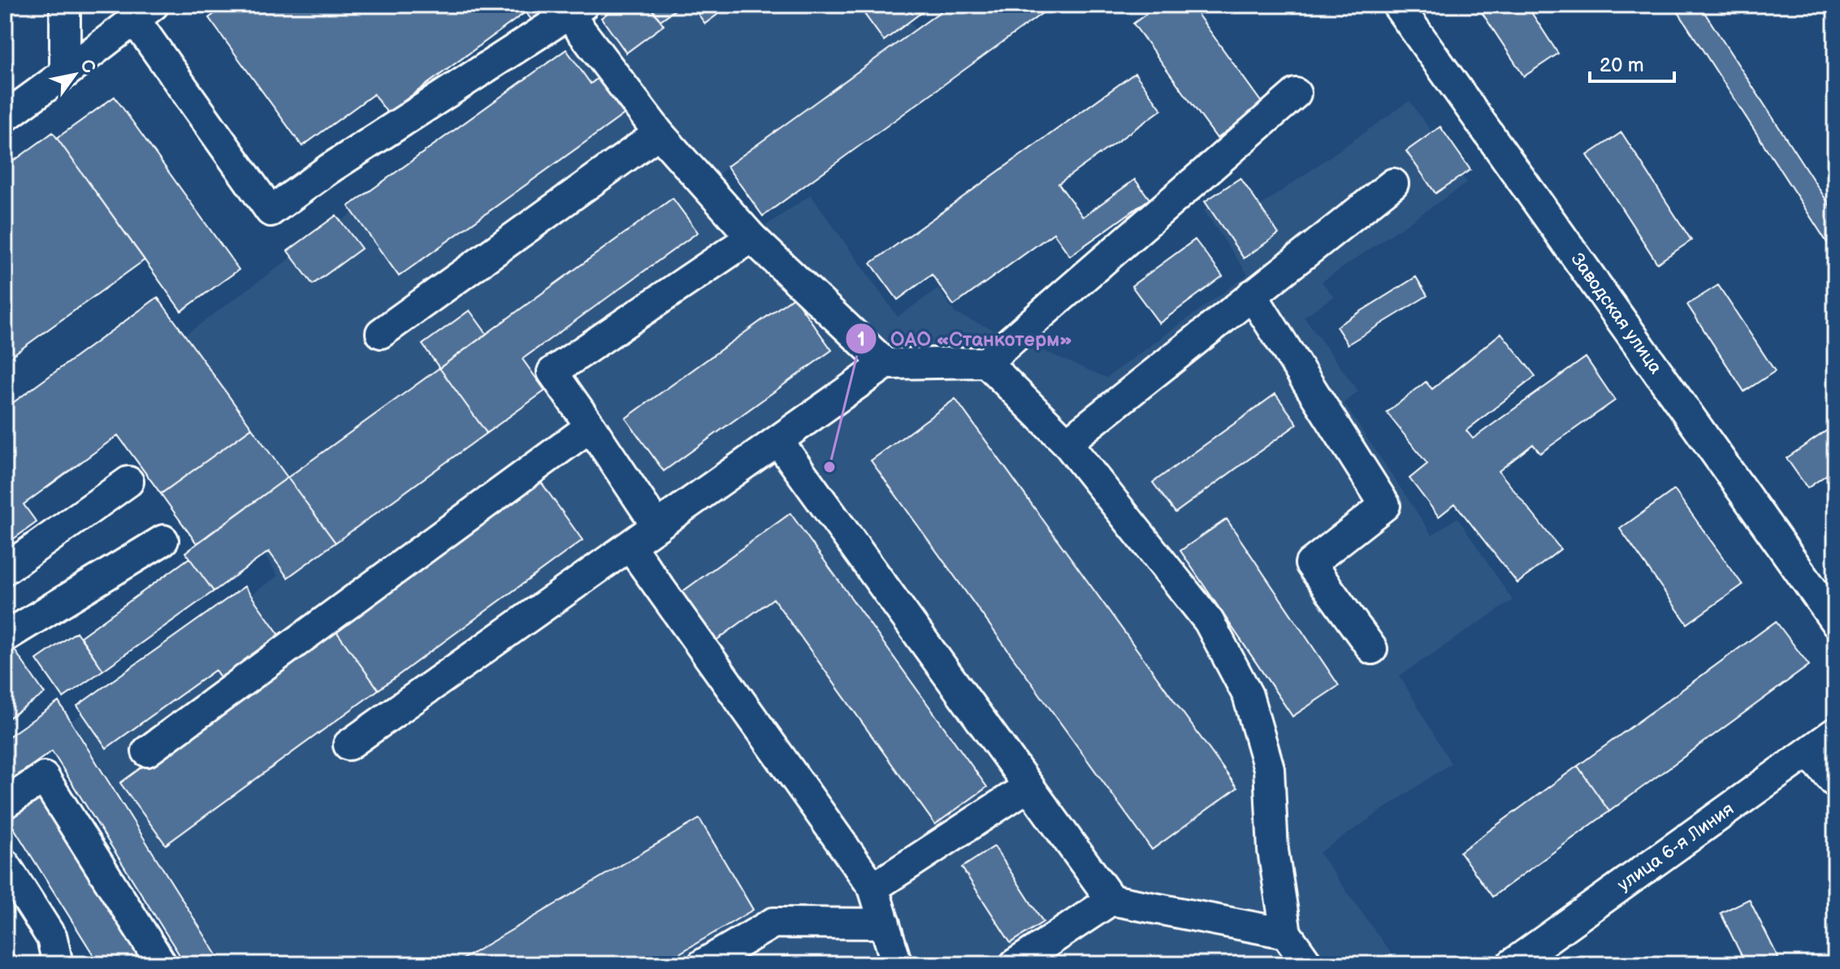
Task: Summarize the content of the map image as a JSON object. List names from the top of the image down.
{
  "streets": {
    "street": ["Заводская улица", "улица 6-я Линия"]
  },
  "places": ["ОАО «Станкотерм»"],
  "scale_bar": "20 m",
  "north": "top right"
}
